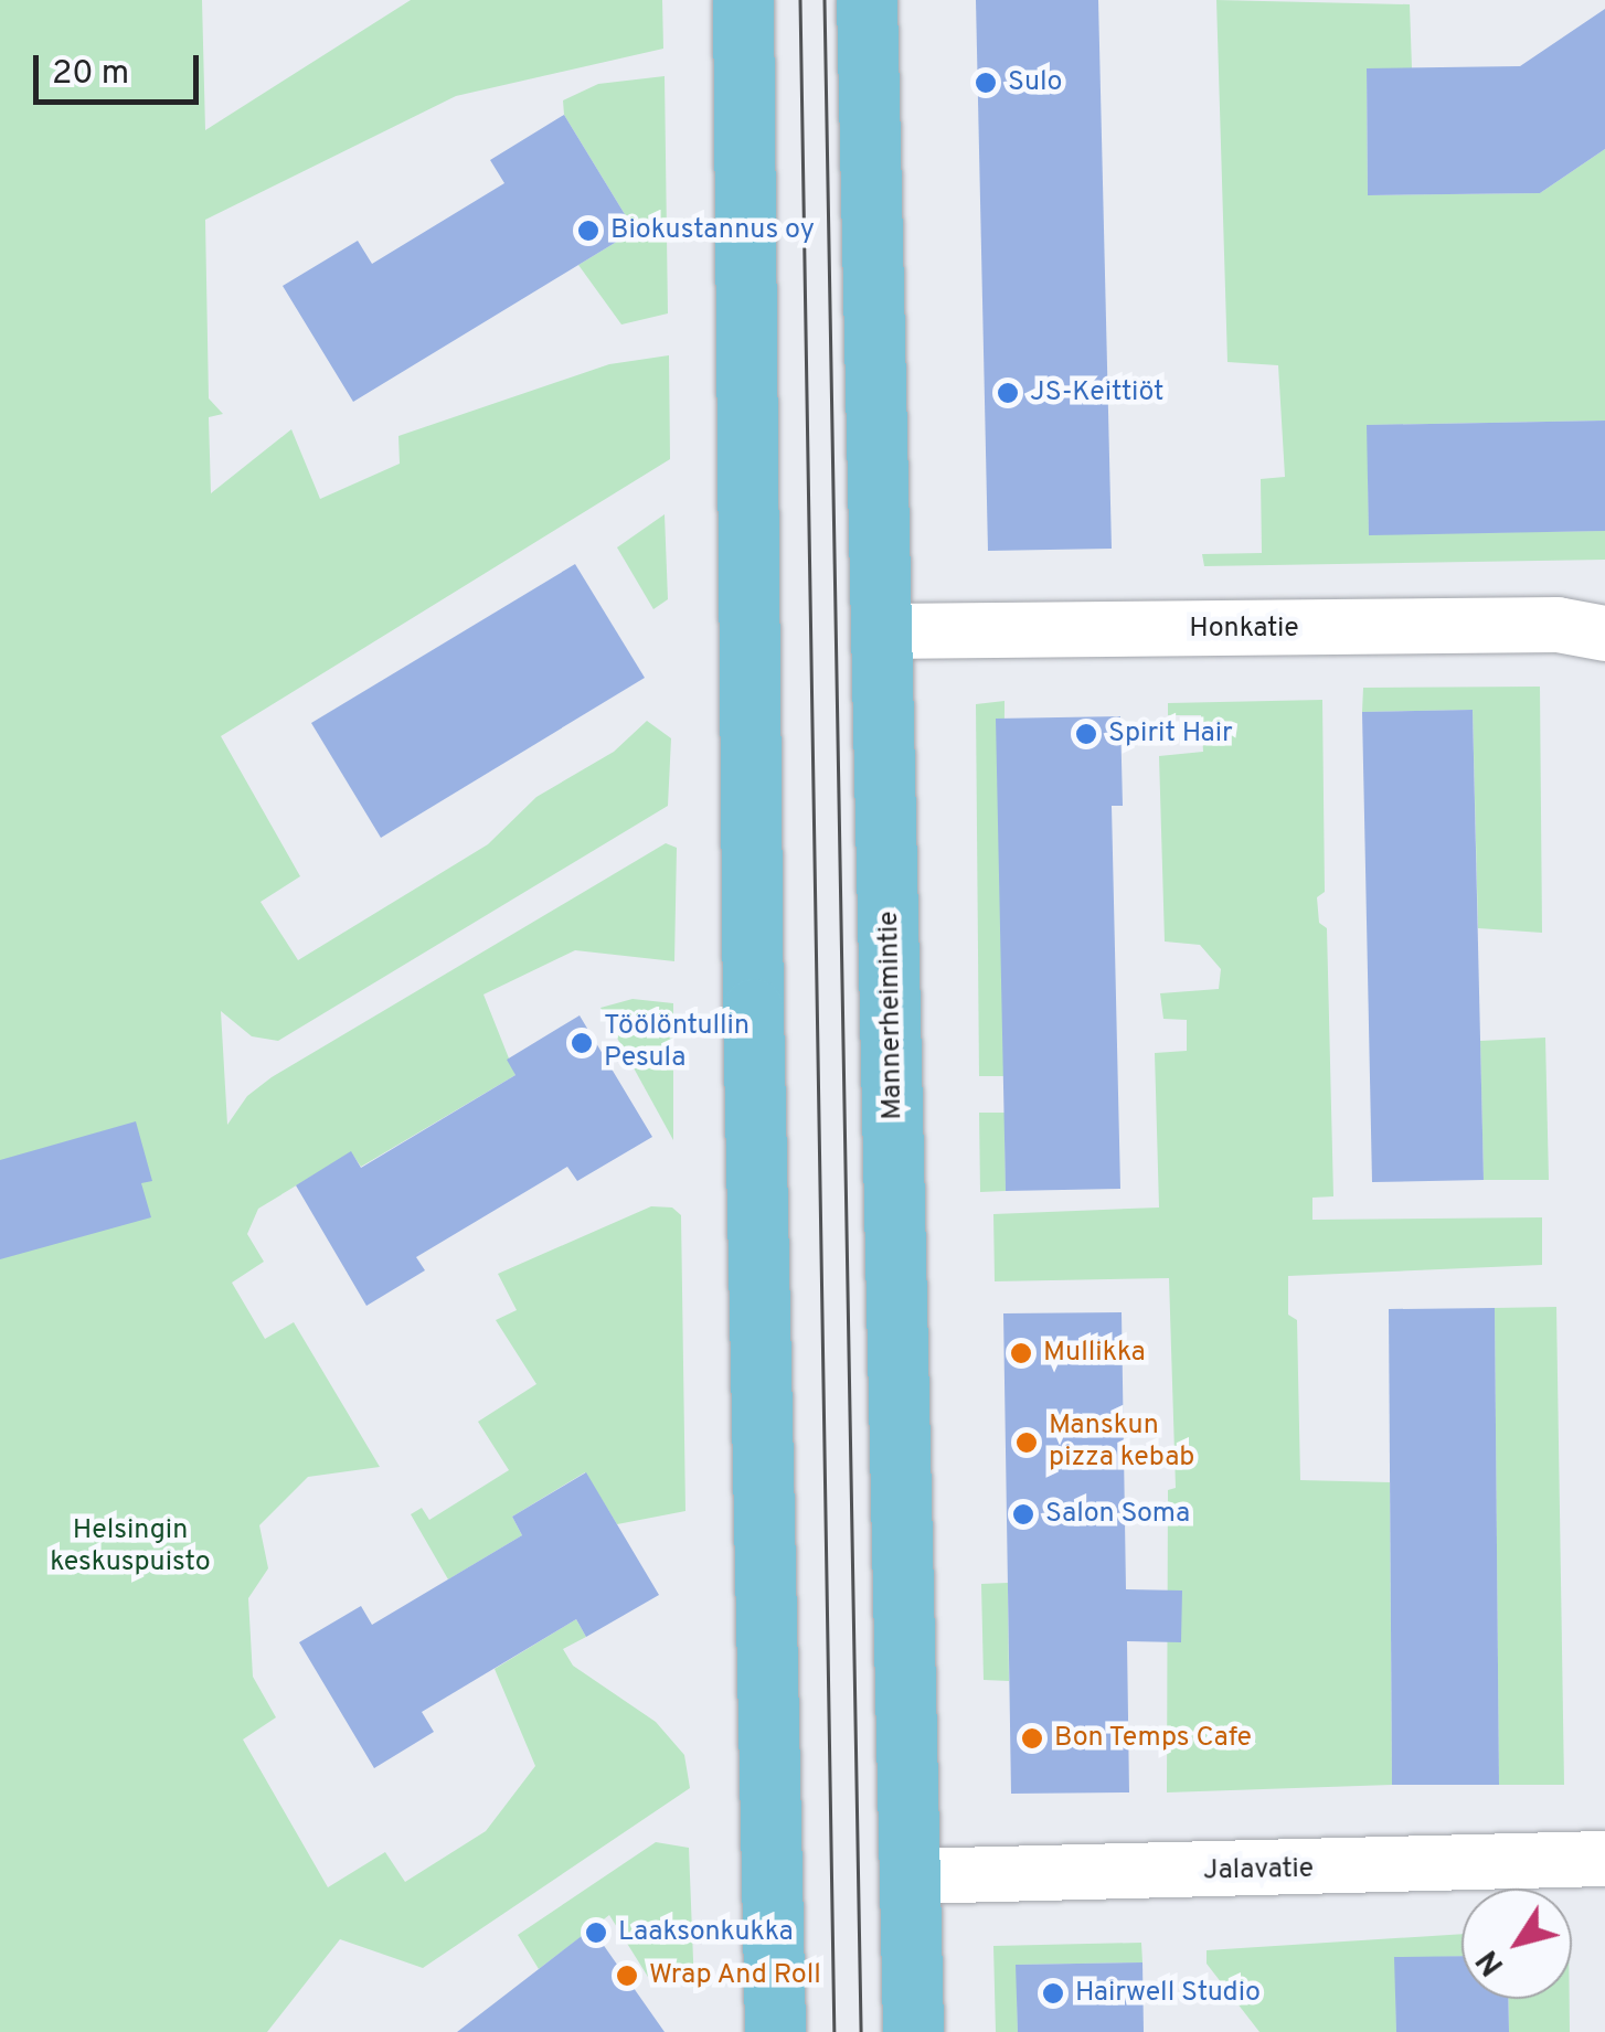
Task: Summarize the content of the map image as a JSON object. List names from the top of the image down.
{
  "streets": {
    "main road": ["Mannerheimintie"],
    "street": ["Honkatie", "Jalavatie"]
  },
  "crossings": [
    ["Honkatie", "Mannerheimintie"],
    ["Mannerheimintie", "Jalavatie"]
  ],
  "parks": ["Helsingin keskuspuisto"],
  "places": [
    "Sulo",
    "Biokustannus oy",
    "JS-Keittiöt",
    "Spirit Hair",
    "Töölöntullin Pesula",
    "Mullikka",
    "Manskun pizza kebab",
    "Salon Soma",
    "Bon Temps Cafe",
    "Laaksonkukka",
    "Wrap And Roll",
    "Hairwell Studio"
  ],
  "scale_bar": "20 m",
  "north": "bottom left"
}
